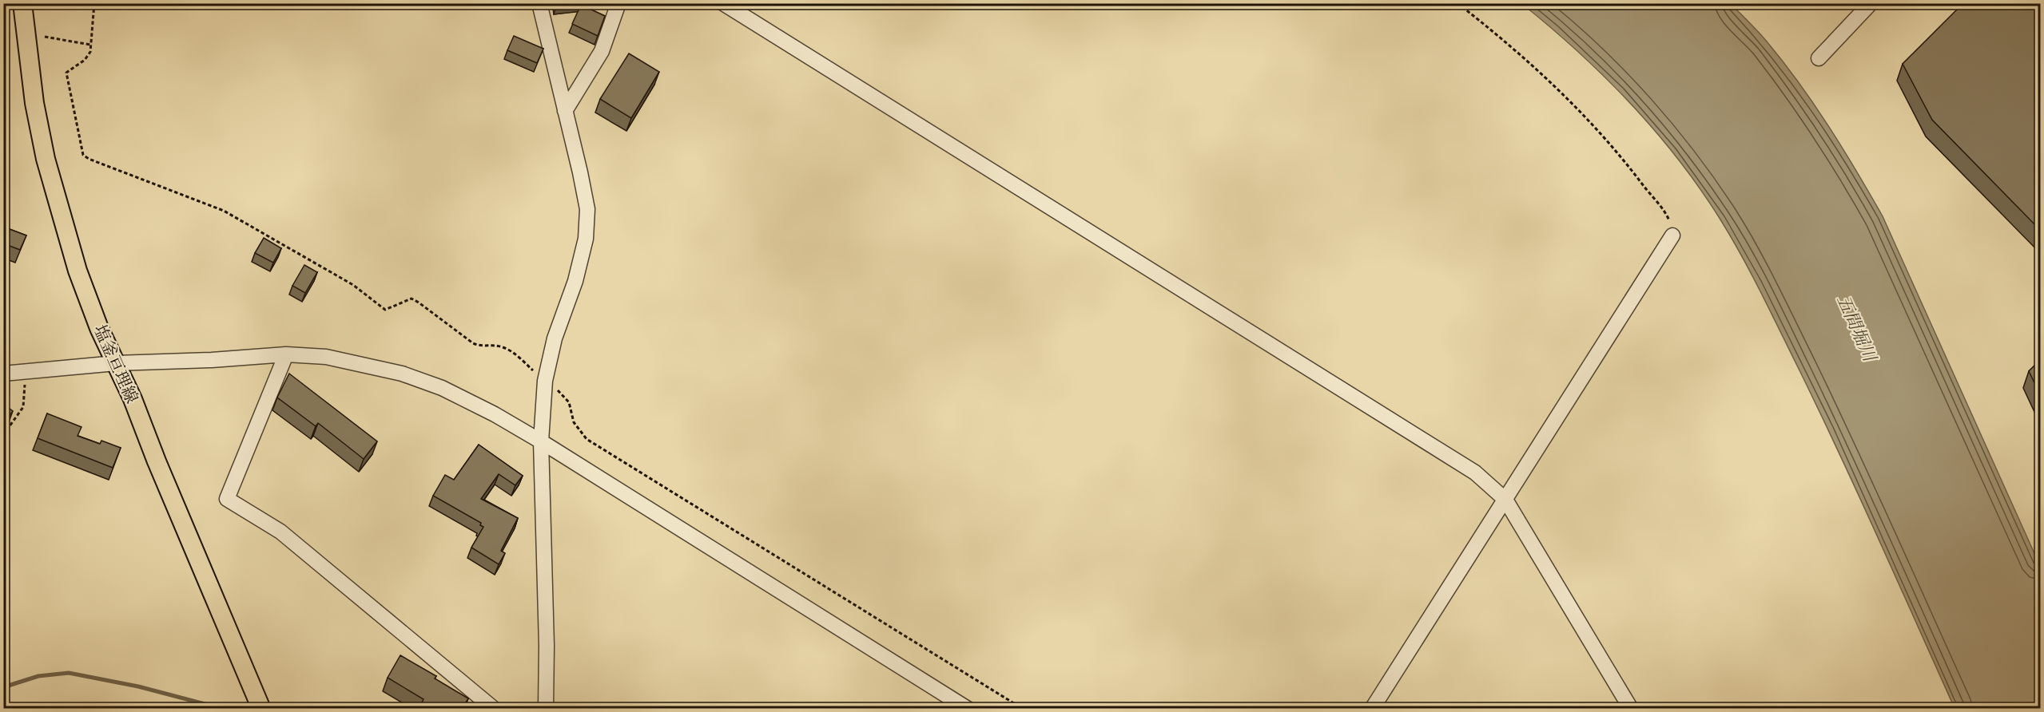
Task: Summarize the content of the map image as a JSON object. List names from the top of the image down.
{
  "streets": {
    "main road": ["塩釜亘理線"]
  },
  "water": ["五間堀川"]
}
